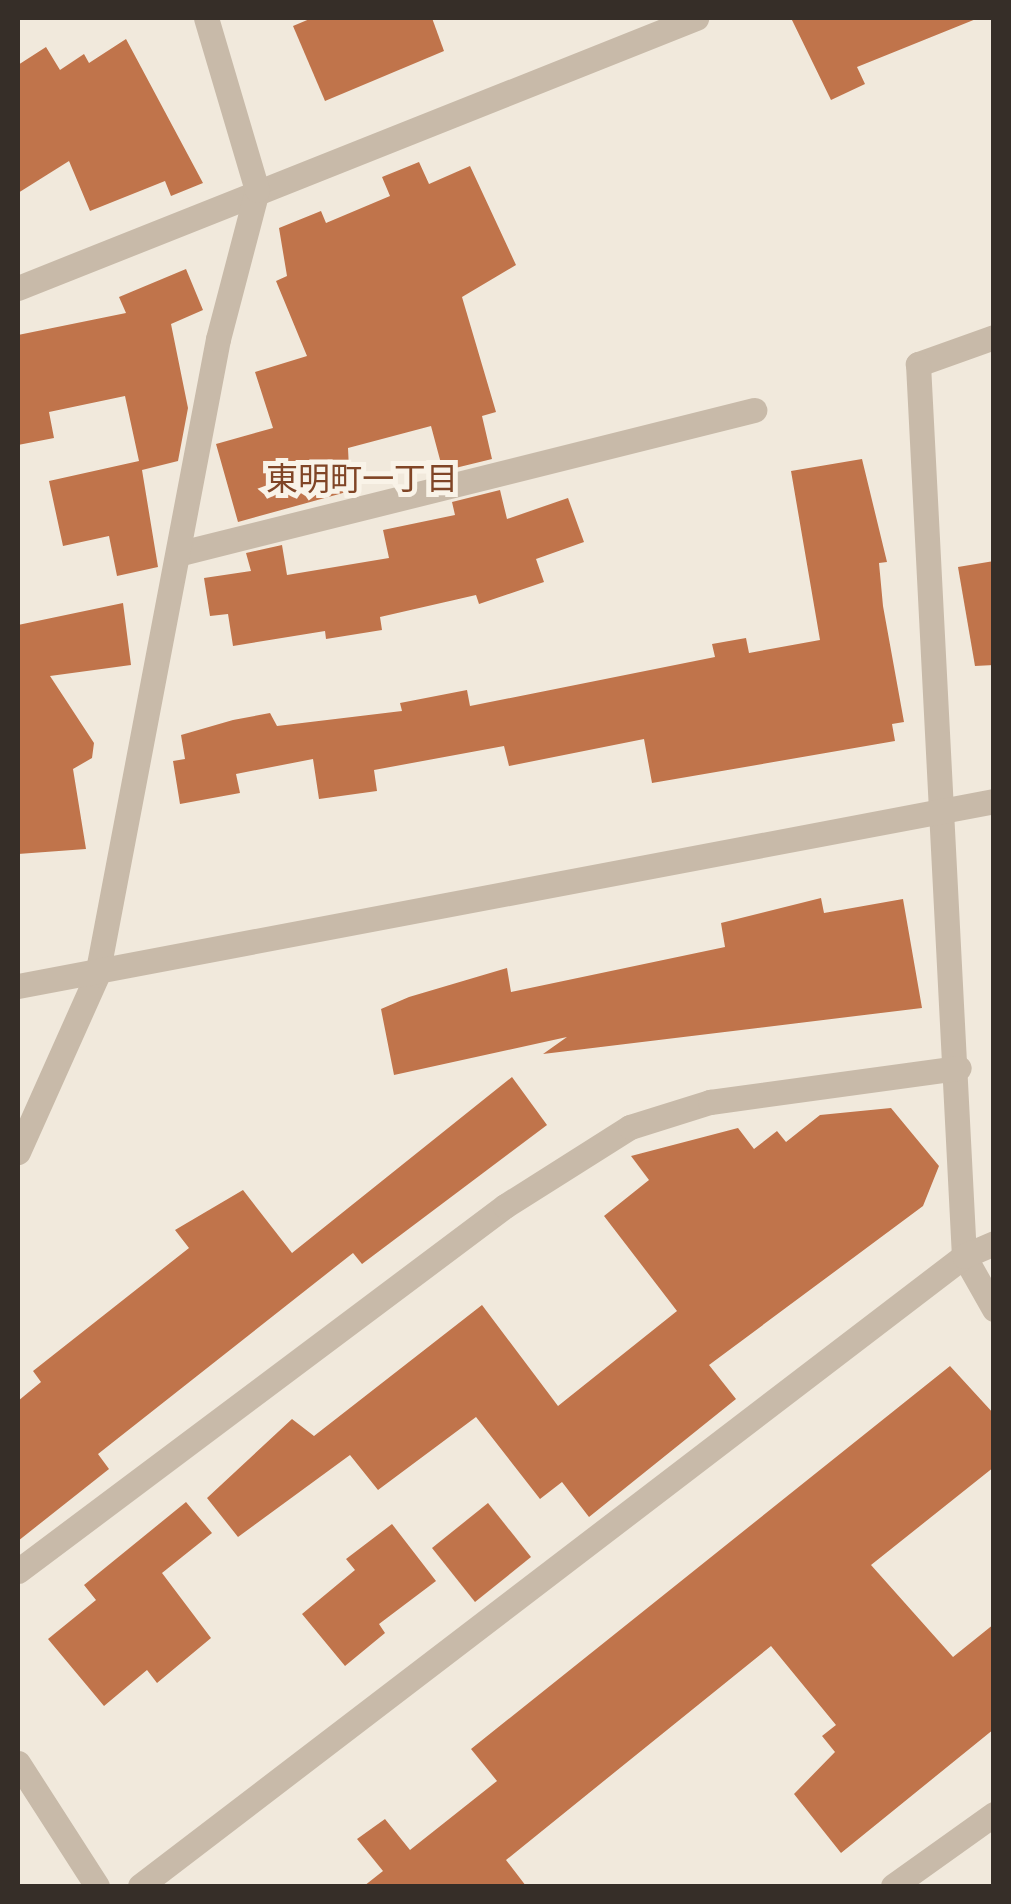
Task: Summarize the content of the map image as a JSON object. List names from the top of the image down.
{
  "districts": ["東明町一丁目"]
}
